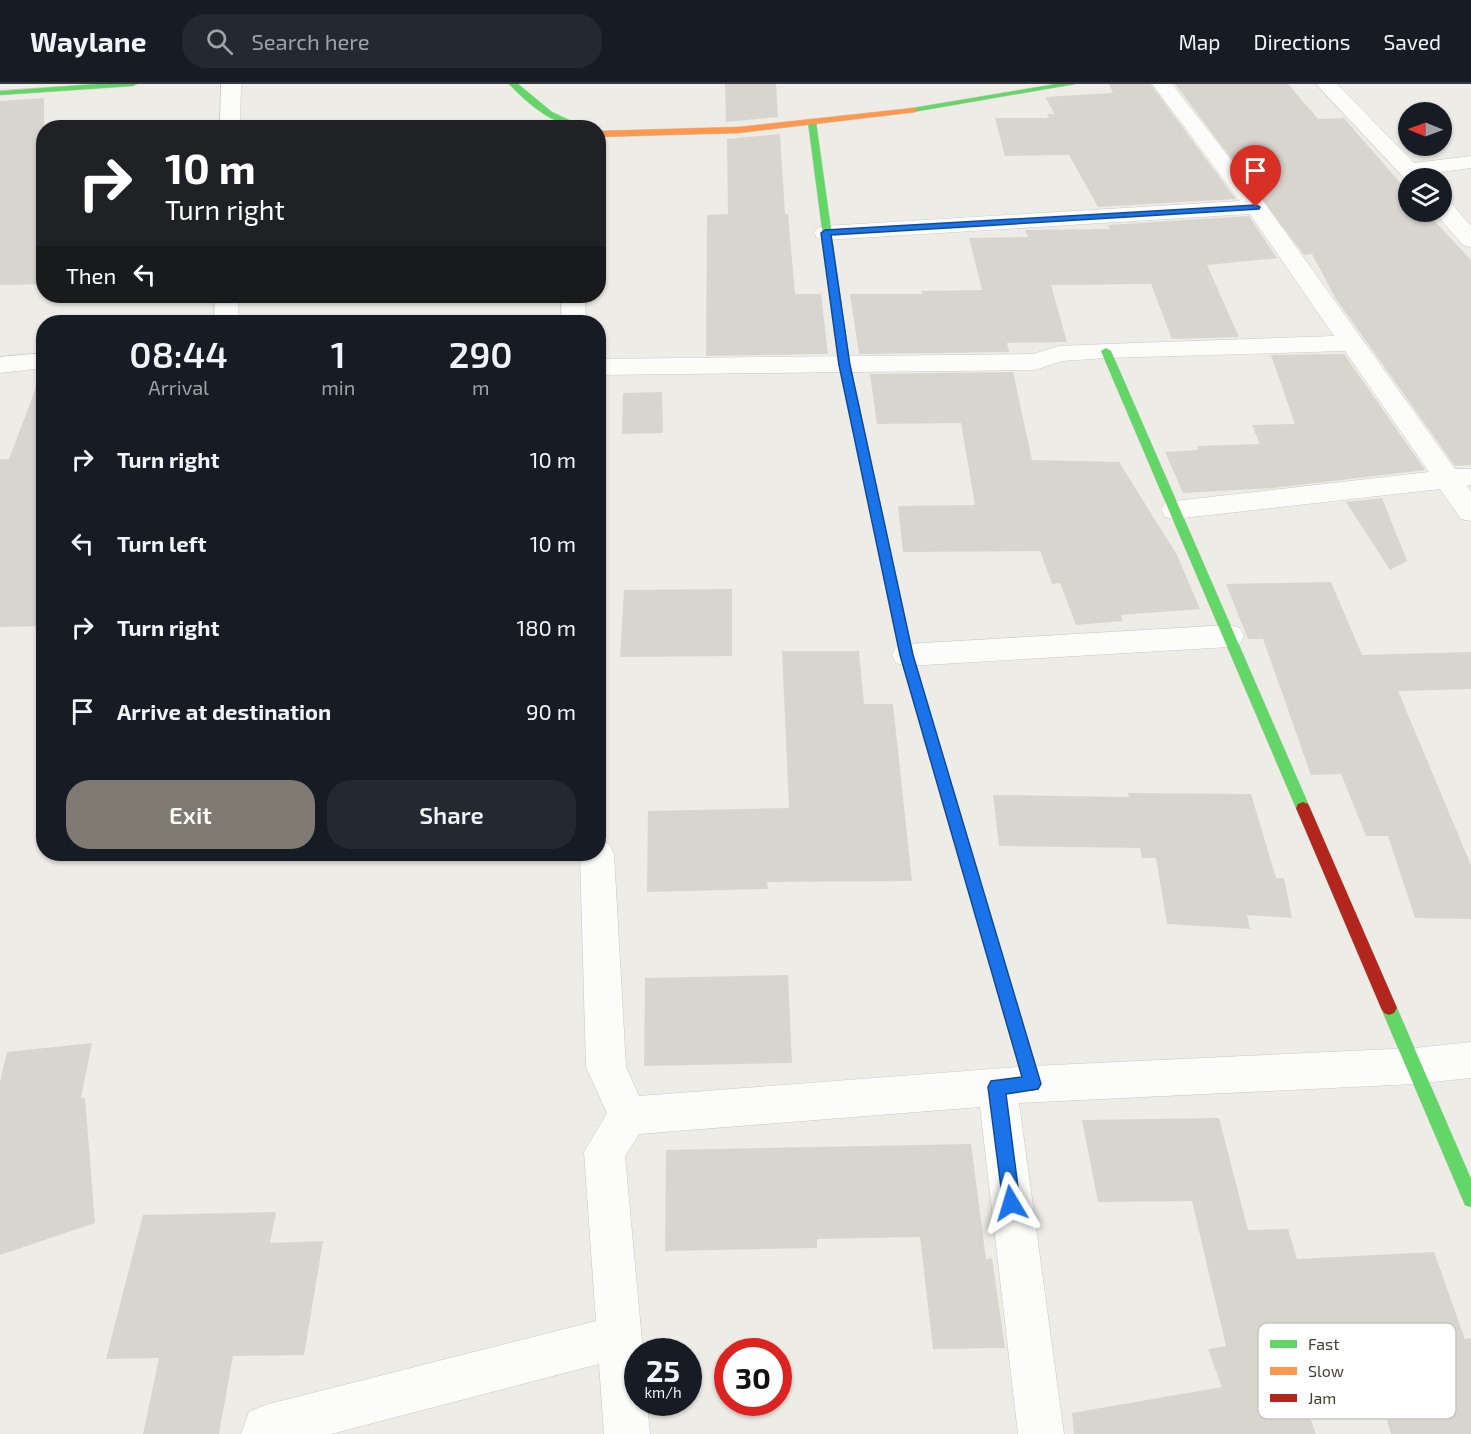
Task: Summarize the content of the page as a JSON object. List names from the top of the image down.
{
  "legend": ["Fast", "Slow", "Jam"],
  "north": "left",
  "page": {
    "header": "Waylane",
    "search": "Search here",
    "nav": ["Map", "Directions", "Saved"],
    "turn": ["10 m", "Turn right"],
    "then": "Then",
    "eta": [
      "08:44",
      "Arrival",
      "1",
      "min",
      "290",
      "m"
    ],
    "list": [
      {
        "name": "Turn right",
        "value": "10 m"
      },
      {
        "name": "Turn left",
        "value": "10 m"
      },
      {
        "name": "Turn right",
        "value": "180 m"
      },
      {
        "name": "Arrive at destination",
        "value": "90 m"
      }
    ],
    "buttons": ["Exit", "Share"],
    "speed": "25 km/h",
    "limit": "30"
  }
}
